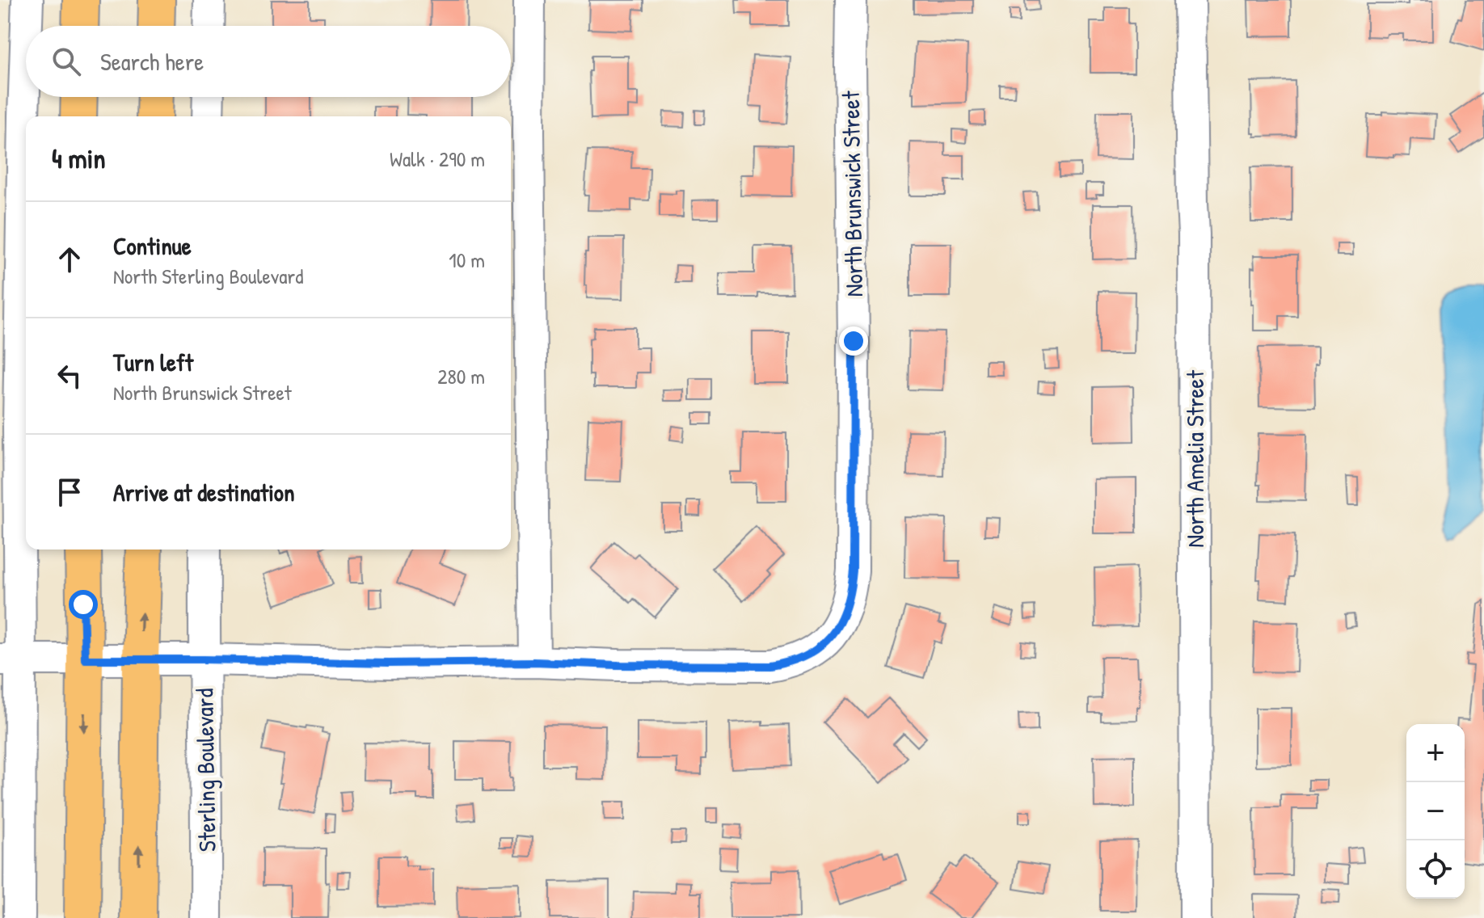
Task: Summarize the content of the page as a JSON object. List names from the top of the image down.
{
  "streets": {
    "street": ["North Brunswick Street", "North Amelia Street", "Sterling Boulevard"]
  },
  "crossings": [
    ["North Brunswick Street", "Sterling Boulevard"]
  ],
  "page": {
    "search": "Search here",
    "heading": ["4 min", "Walk · 290 m"],
    "list": [
      ["Continue", "North Sterling Boulevard", "10 m"],
      ["Turn left", "North Brunswick Street", "280 m"],
      "Arrive at destination"
    ],
    "map_buttons": ["+", "−"]
  }
}
